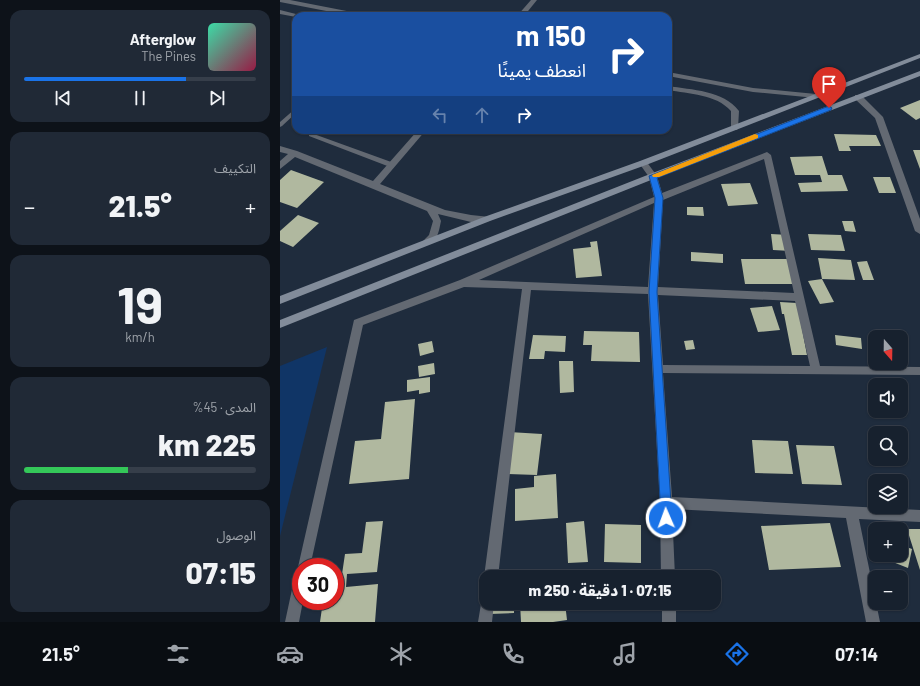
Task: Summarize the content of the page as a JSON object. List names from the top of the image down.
{
  "north": "bottom",
  "page": {
    "turn": ["150 m", "انعطف يمينًا"],
    "song": ["Afterglow", "The Pines"],
    "tile": [
      "التكييف",
      ["19", "km/h"],
      ["المدى · 45%", "225 km"],
      ["الوصول", "07:15"]
    ],
    "heat": ["−", "21.5°", "+"],
    "map_buttons": ["+", "−"],
    "limit": "30",
    "trip": "07:15 · 1 دقيقة · 250 m",
    "tabs": ["07:14", "21.5°"]
  }
}
